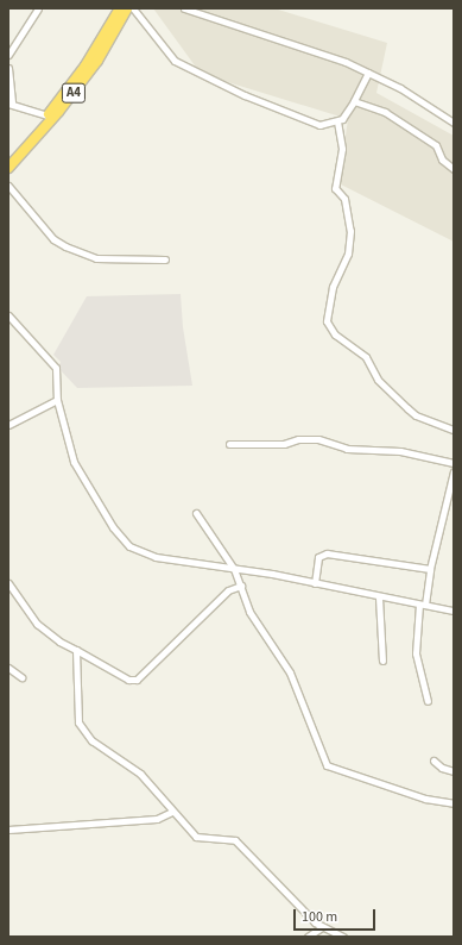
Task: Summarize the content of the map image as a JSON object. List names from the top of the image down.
{
  "streets": {
    "highway": ["A4"]
  },
  "scale_bar": "100 m"
}
